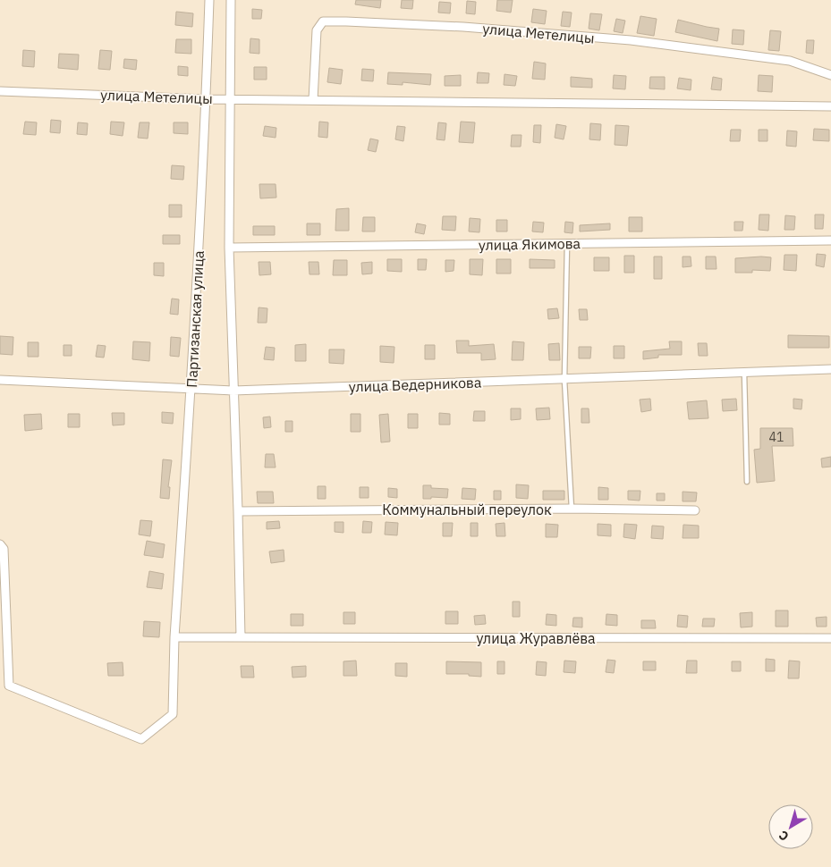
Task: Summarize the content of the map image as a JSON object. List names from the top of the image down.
{
  "streets": {
    "street": [
      "улица Метелицы",
      "улица Якимова",
      "Партизанская улица",
      "улица Ведерникова",
      "Коммунальный переулок",
      "улица Журавлёва"
    ]
  },
  "crossings": [
    ["улица Метелицы", "Партизанская улица"],
    ["улица Якимова", "Партизанская улица"],
    ["Партизанская улица", "улица Ведерникова"],
    ["Партизанская улица", "Коммунальный переулок"],
    ["Партизанская улица", "улица Журавлёва"]
  ],
  "house_numbers": ["41"],
  "north": "bottom left"
}
